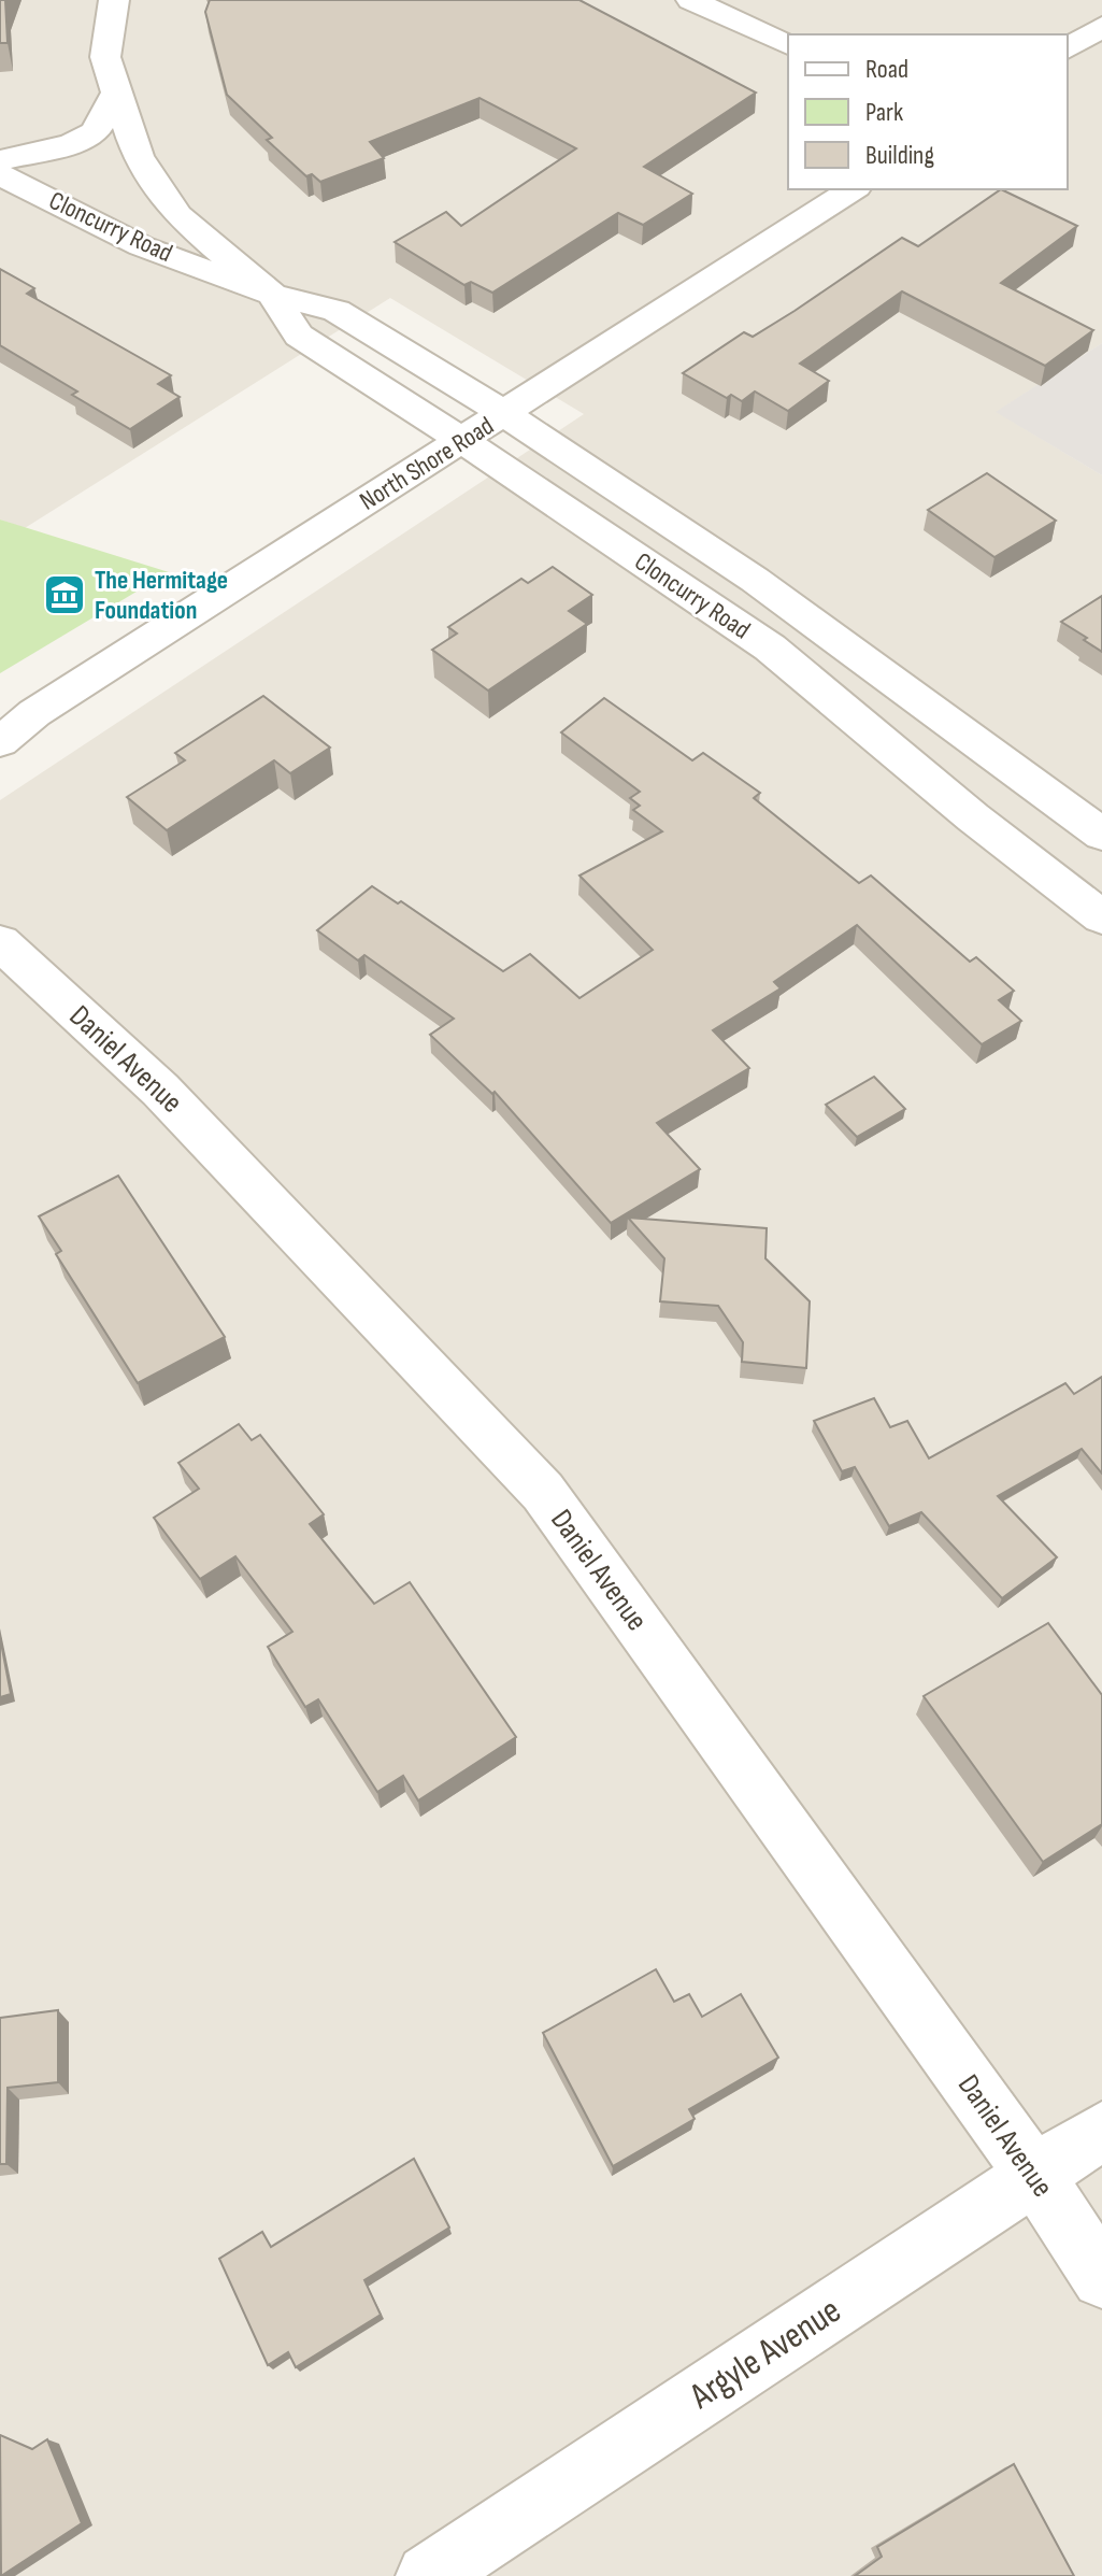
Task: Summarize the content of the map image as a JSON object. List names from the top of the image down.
{
  "streets": {
    "street": [
      "Cloncurry Road",
      "North Shore Road",
      "Daniel Avenue",
      "Argyle Avenue"
    ]
  },
  "crossings": [
    ["Cloncurry Road", "North Shore Road"],
    ["Daniel Avenue", "Argyle Avenue"]
  ],
  "places": {
    "museum": ["The Hermitage Foundation"]
  },
  "legend": ["Road", "Park", "Building"]
}
